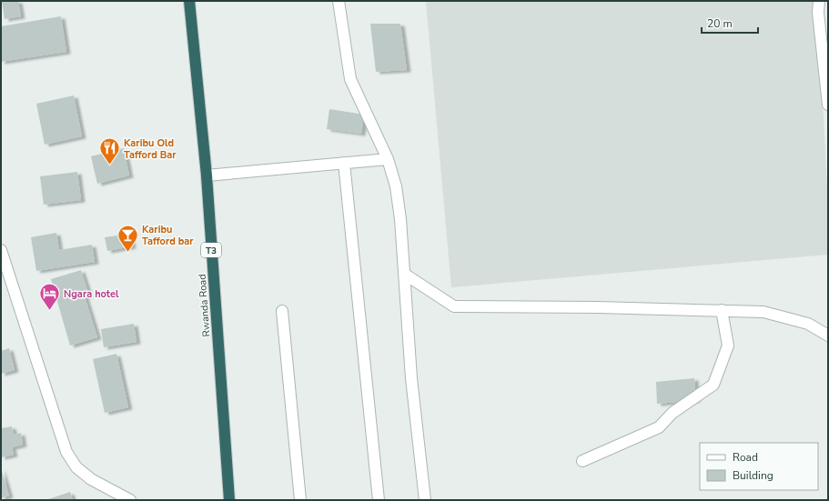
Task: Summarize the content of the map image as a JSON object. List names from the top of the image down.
{
  "streets": {
    "highway": ["T3", "Rwanda Road"]
  },
  "places": {
    "restaurant": ["Karibu Old Tafford Bar"],
    "bar": ["Karibu Tafford bar"],
    "hotel": ["Ngara hotel"]
  },
  "legend": ["Road", "Building"],
  "scale_bar": "20 m"
}
